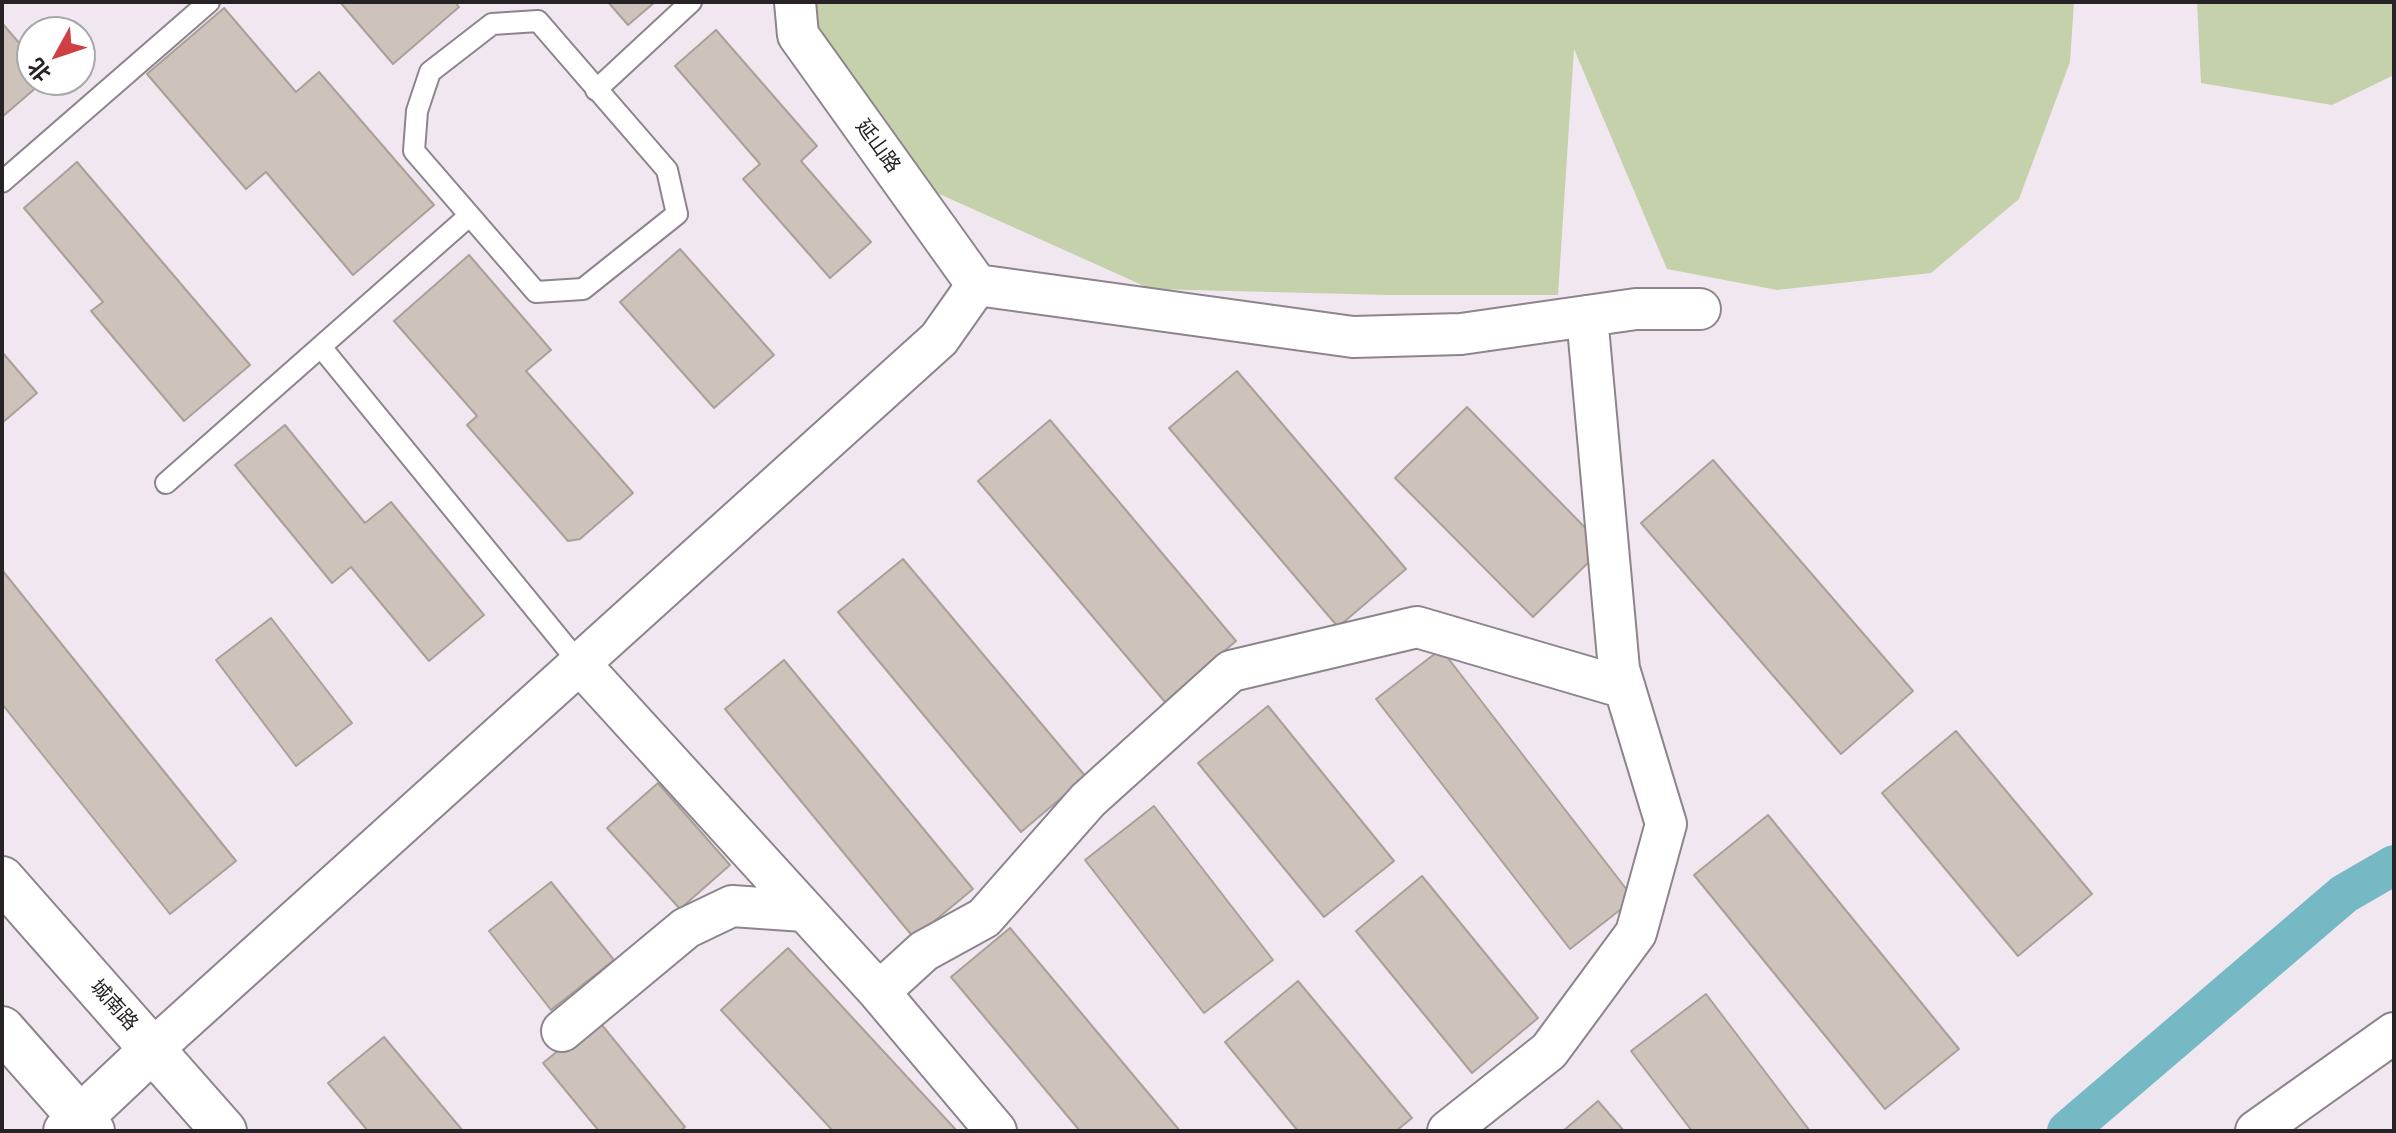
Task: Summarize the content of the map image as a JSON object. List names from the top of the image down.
{
  "streets": {
    "main road": ["城南路"],
    "street": ["延山路"]
  },
  "north": "bottom left"
}
